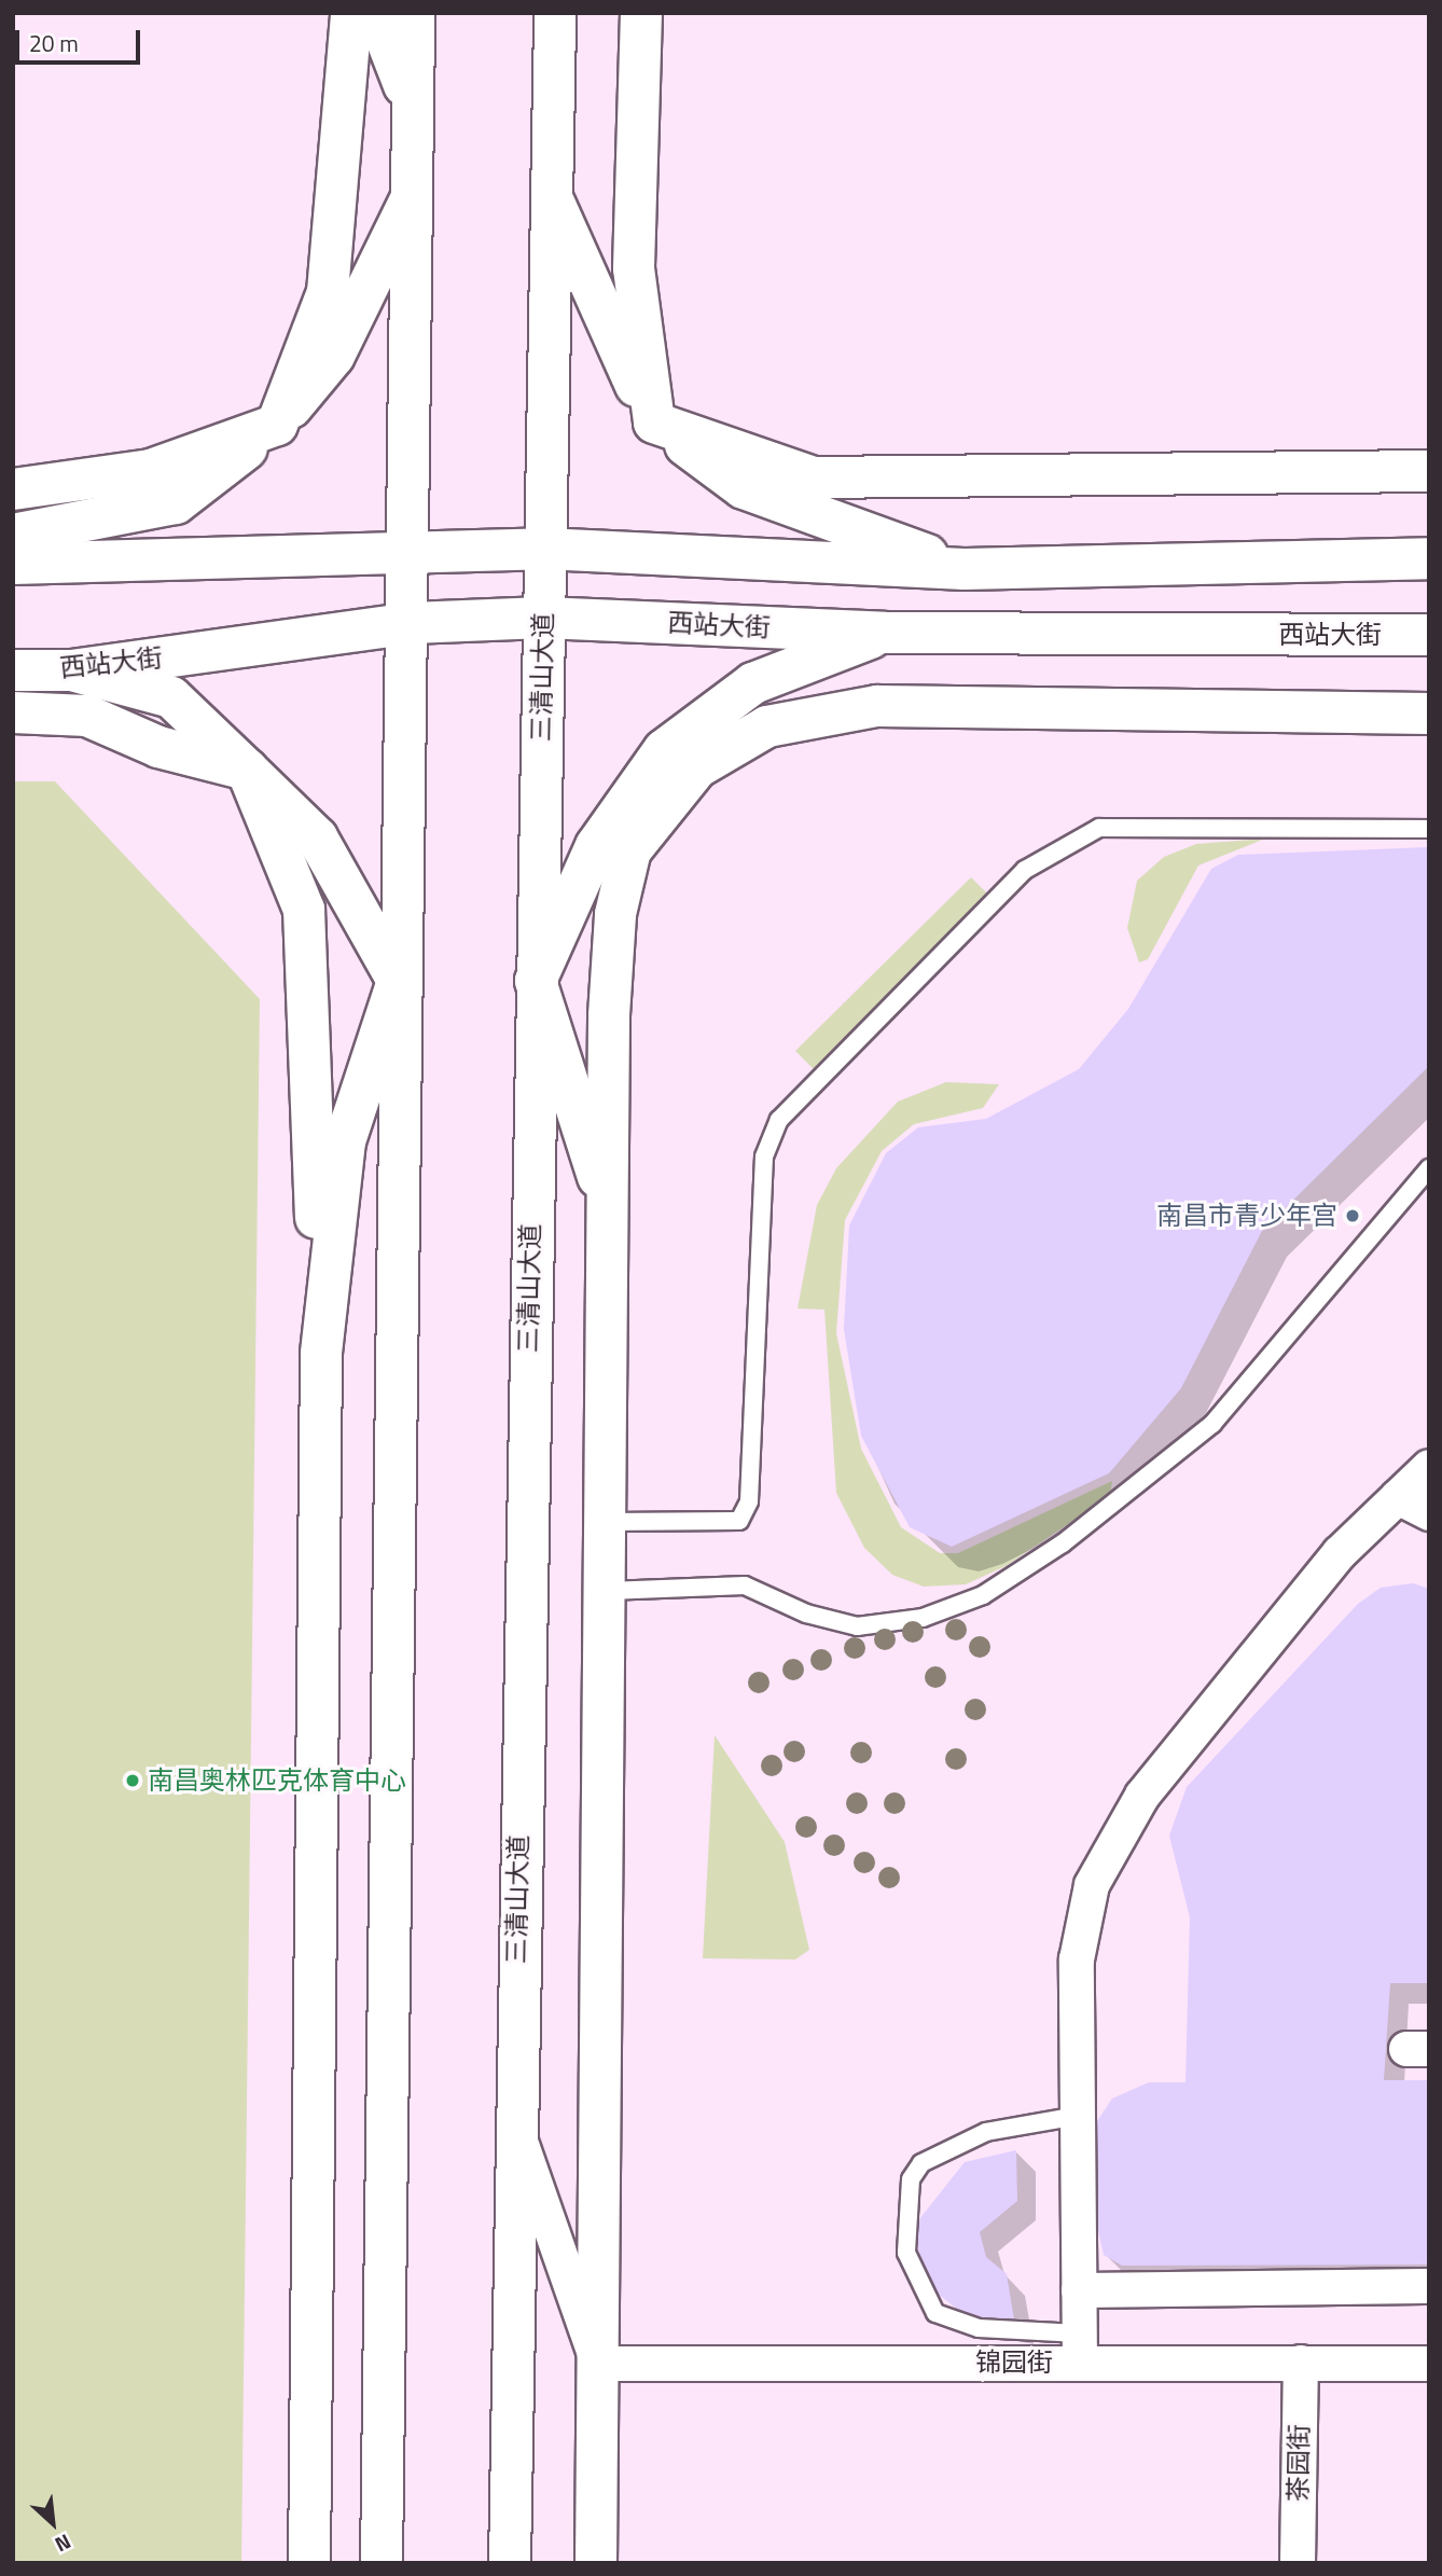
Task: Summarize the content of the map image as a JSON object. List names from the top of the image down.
{
  "streets": {
    "main road": ["西站大街", "三清山大道"],
    "street": ["锦园街", "茶园街"]
  },
  "crossings": [
    ["西站大街", "三清山大道"],
    ["锦园街", "茶园街"]
  ],
  "places": ["南昌市青少年宫", "南昌奥林匹克体育中心"],
  "scale_bar": "20 m",
  "north": "bottom right"
}
